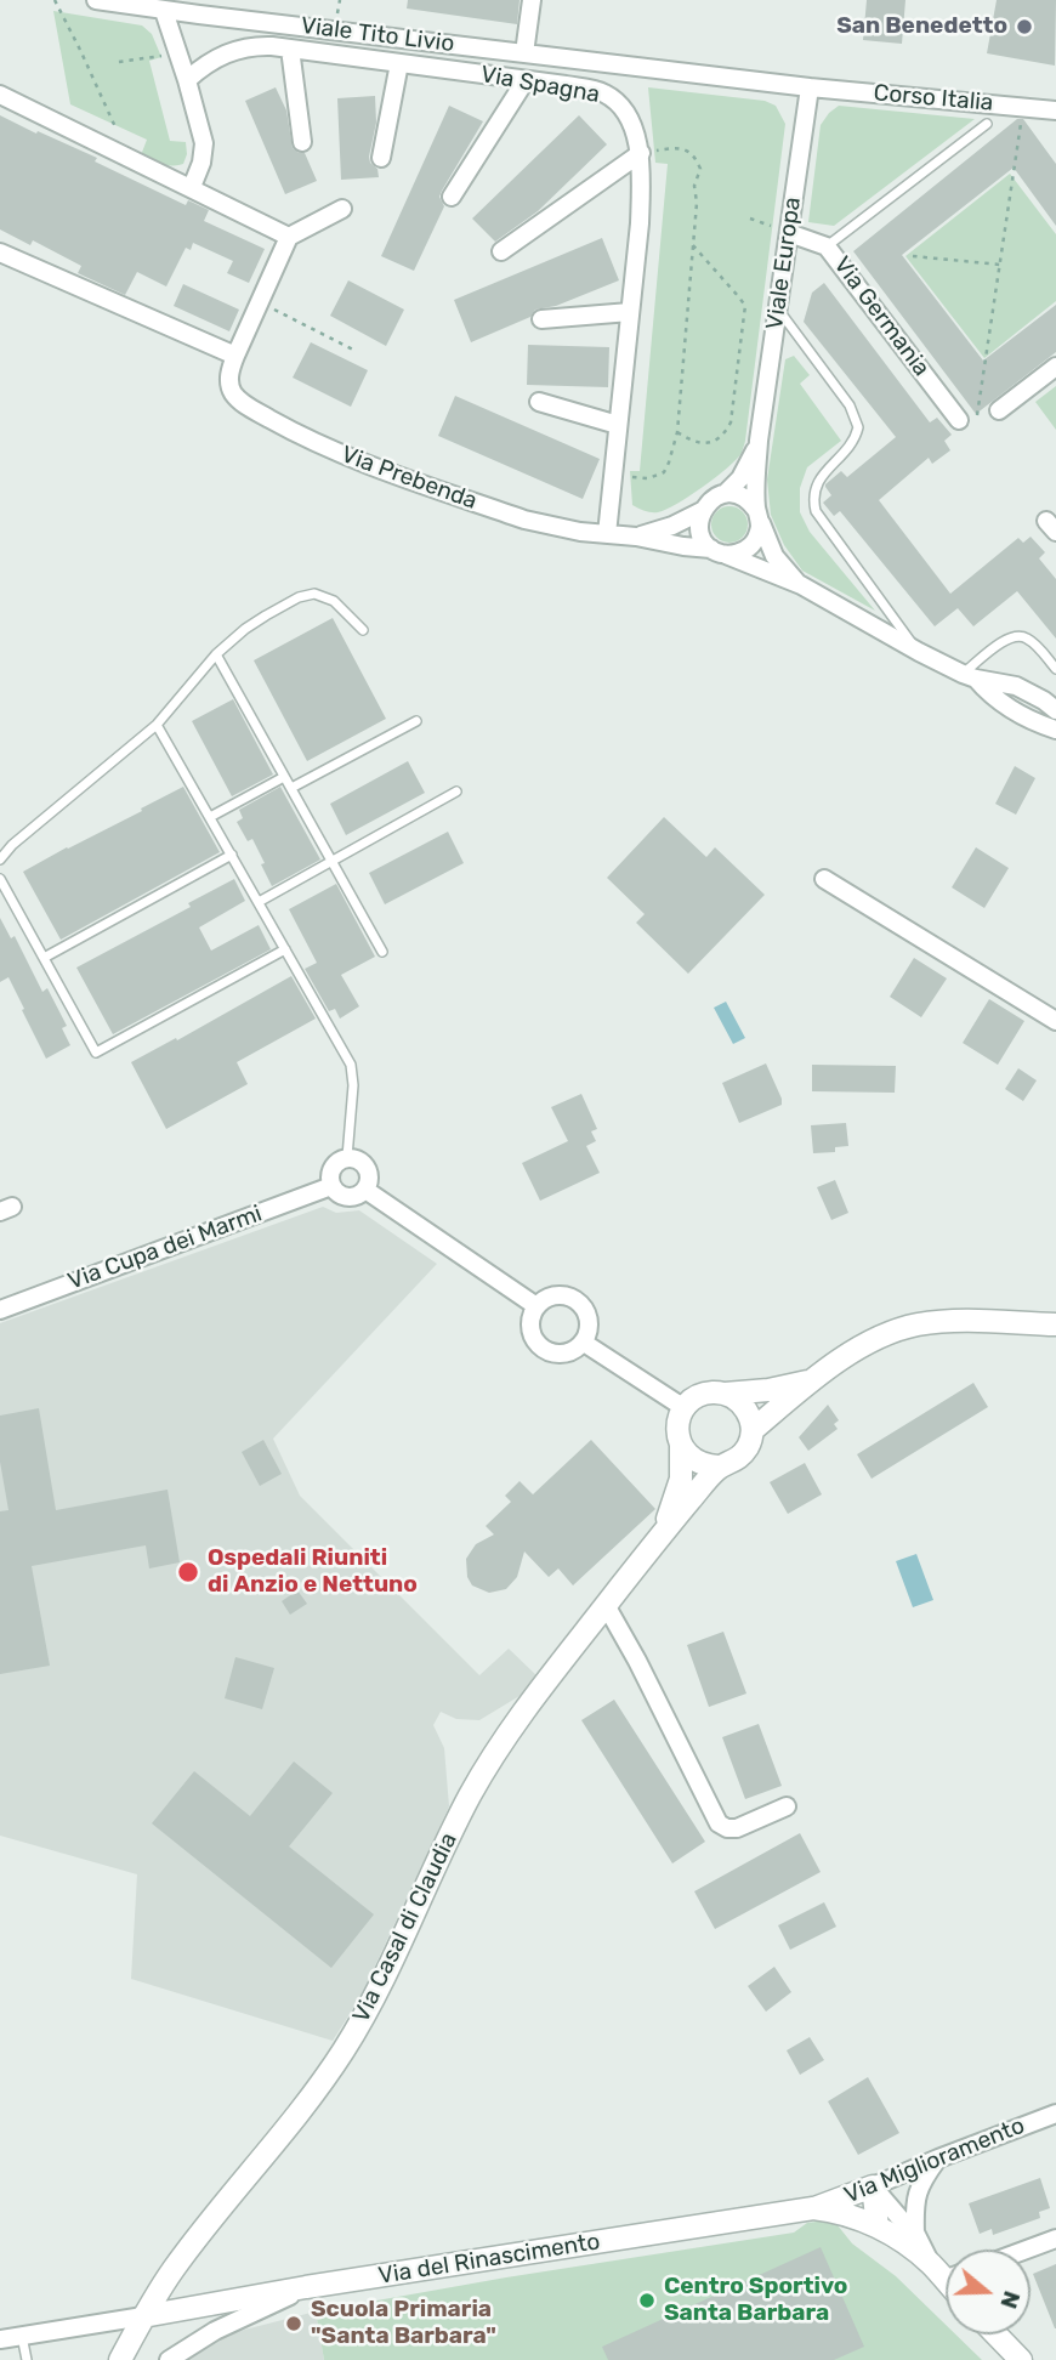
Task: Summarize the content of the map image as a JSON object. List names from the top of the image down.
{
  "streets": {
    "street": [
      "Viale Tito Livio",
      "Via Spagna",
      "Corso Italia",
      "Viale Europa",
      "Via Germania",
      "Via Prebenda",
      "Via Cupa dei Marmi",
      "Via Casal di Claudia",
      "Via Miglioramento",
      "Via del Rinascimento"
    ]
  },
  "crossings": [
    ["Viale Tito Livio", "Corso Italia"],
    ["Viale Tito Livio", "Viale Europa"],
    ["Via Spagna", "Via Prebenda"],
    ["Corso Italia", "Viale Europa"],
    ["Viale Europa", "Via Germania"],
    ["Viale Europa", "Via Prebenda"],
    ["Via Casal di Claudia", "Via del Rinascimento"],
    ["Via Miglioramento", "Via del Rinascimento"]
  ],
  "places": [
    "San Benedetto",
    "Ospedali Riuniti di Anzio e Nettuno",
    "Centro Sportivo Santa Barbara",
    "Scuola Primaria \"Santa Barbara\""
  ],
  "north": "right"
}
